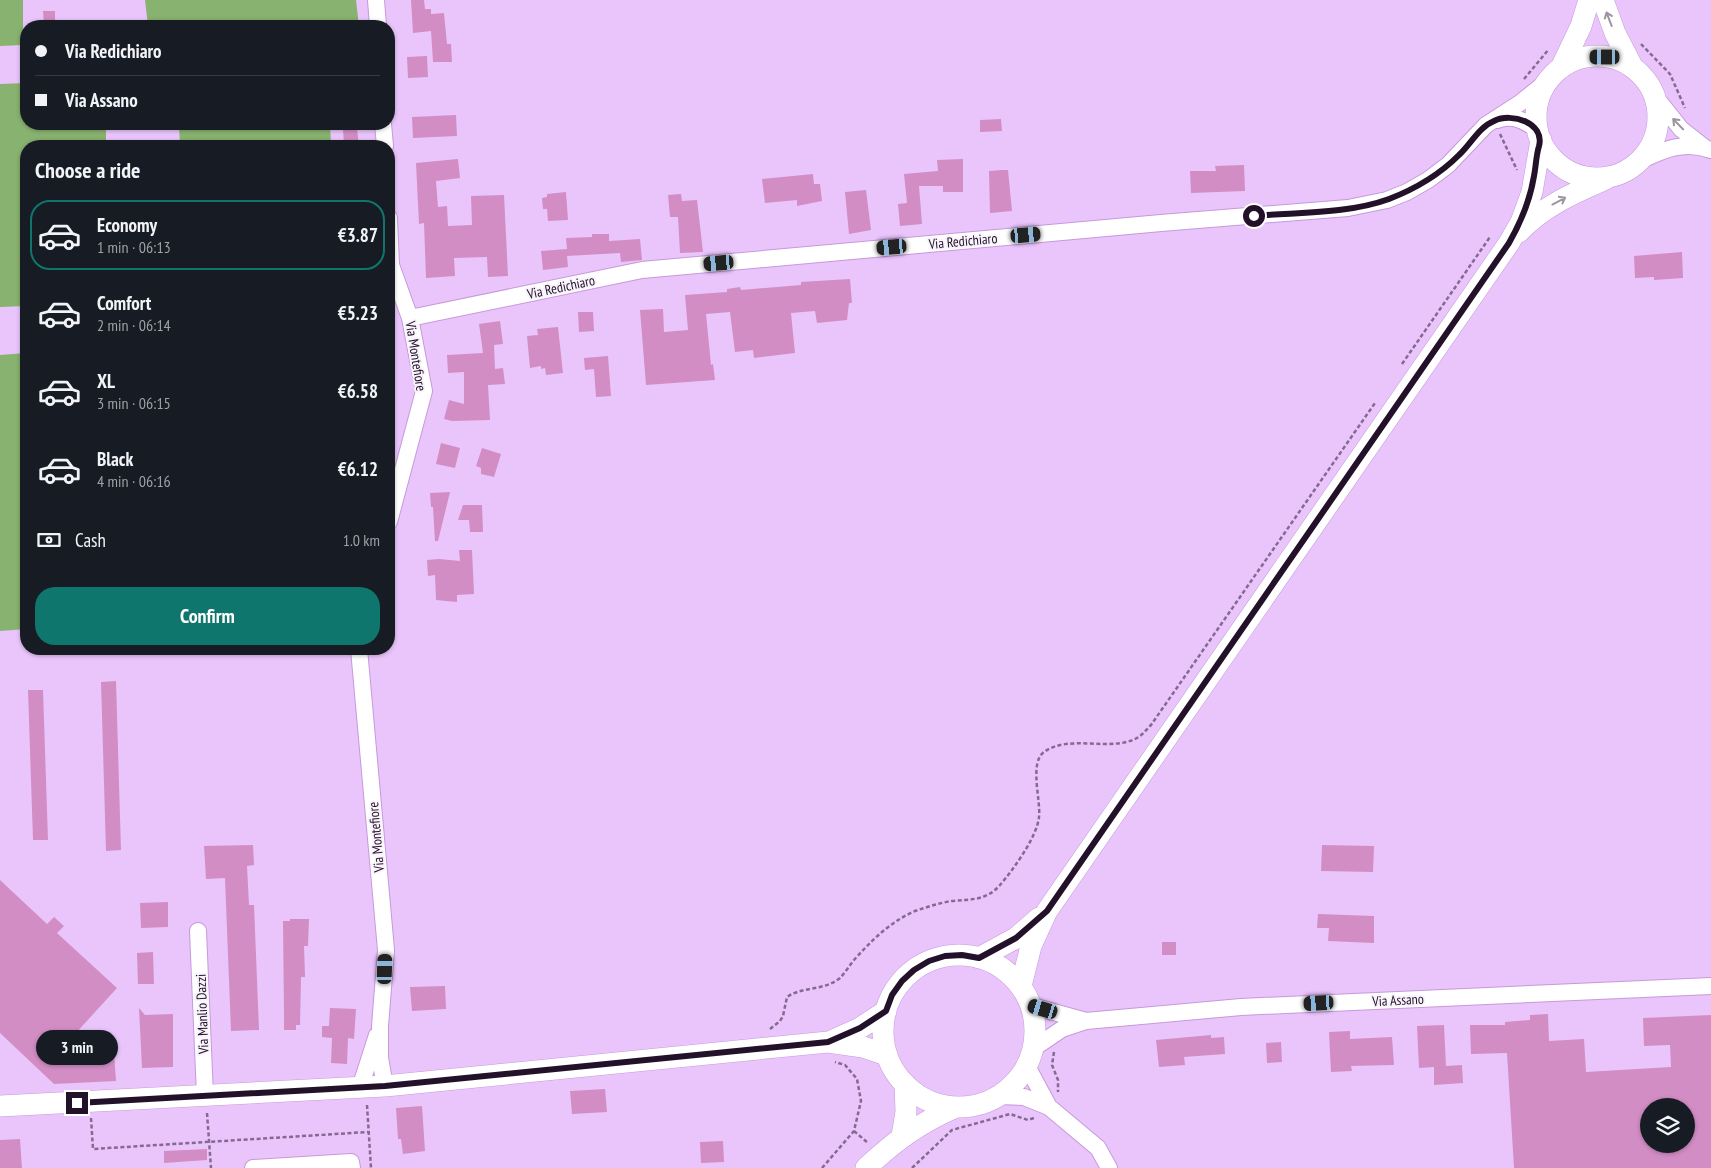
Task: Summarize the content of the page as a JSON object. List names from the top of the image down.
{
  "streets": {
    "street": [
      "Via Redichiaro",
      "Via Montefiore",
      "Via Assano",
      "Via Manlio Dazzi"
    ]
  },
  "crossings": [
    ["Via Redichiaro", "Via Montefiore"]
  ],
  "page": {
    "banner": ["Via Redichiaro", "Via Assano"],
    "heading": "Choose a ride",
    "list": [
      {
        "name": "Economy",
        "note": "1 min · 06:13",
        "value": "€3.87"
      },
      {
        "name": "Comfort",
        "note": "2 min · 06:14",
        "value": "€5.23"
      },
      {
        "name": "XL",
        "note": "3 min · 06:15",
        "value": "€6.58"
      },
      {
        "name": "Black",
        "note": "4 min · 06:16",
        "value": "€6.12"
      }
    ],
    "pay": ["Cash", "1.0 km"],
    "buttons": "Confirm",
    "bubble": "3 min"
  }
}
